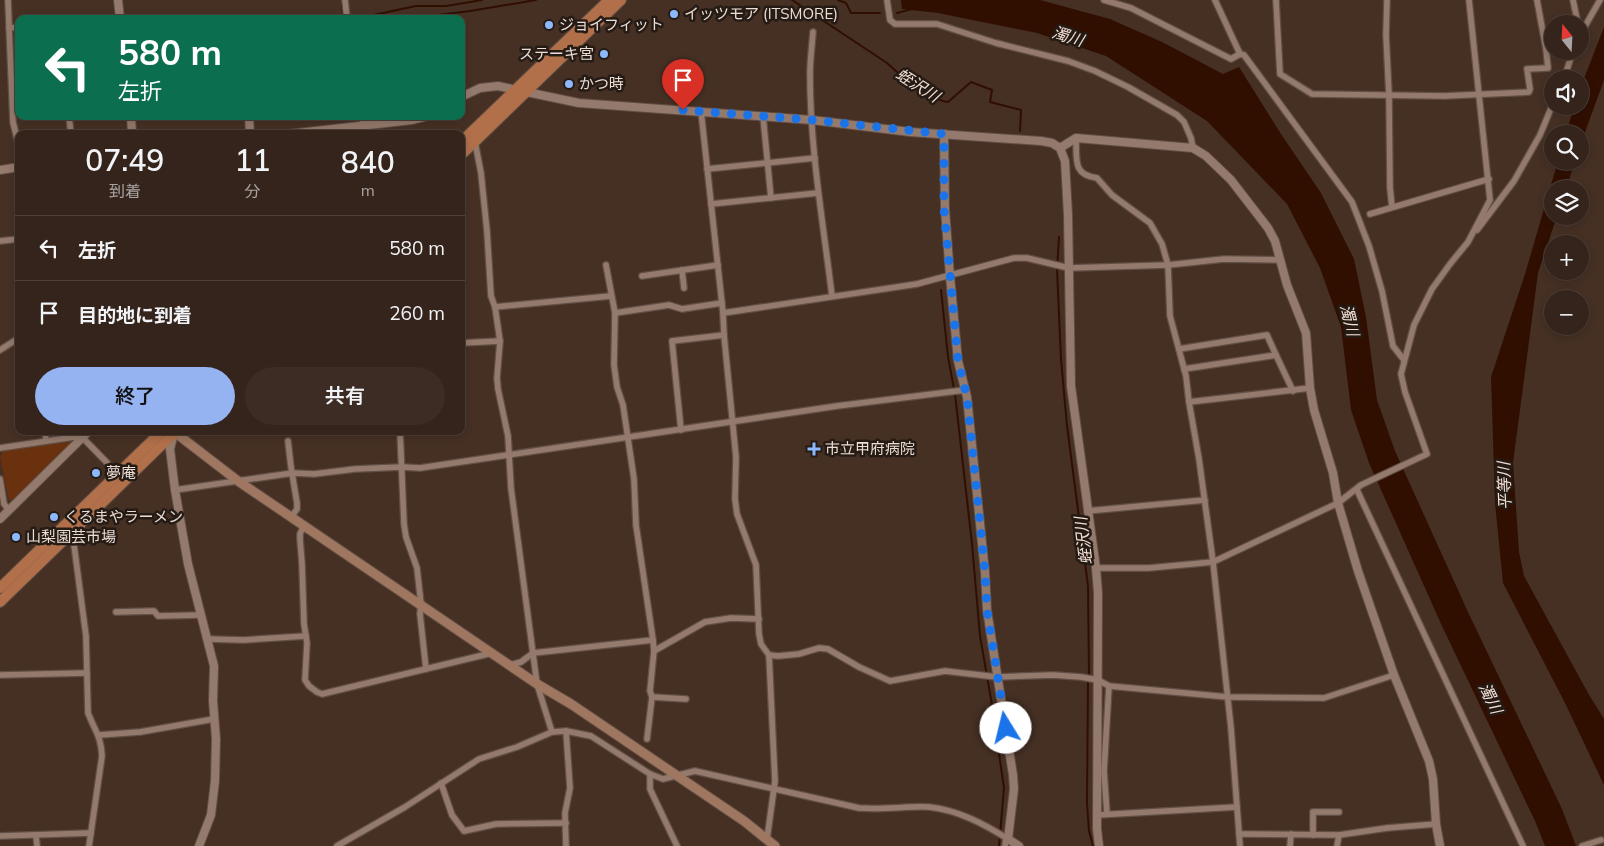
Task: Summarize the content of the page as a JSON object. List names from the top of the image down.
{
  "water": ["濁川", "蛭沢川", "平等川"],
  "places": {
    "other": [
      "イッツモア (ITSMORE)",
      "ジョイフィット",
      "ステーキ宮",
      "かつ時",
      "夢庵",
      "くるまやラーメン",
      "山梨園芸市場"
    ],
    "health": ["市立甲府病院"]
  },
  "north": "top",
  "page": {
    "map_buttons": ["+", "−"],
    "turn": ["580 m", "左折"],
    "eta": [
      "07:49",
      "到着",
      "11",
      "分",
      "840",
      "m"
    ],
    "list": [
      {
        "name": "左折",
        "value": "580 m"
      },
      {
        "name": "目的地に到着",
        "value": "260 m"
      }
    ],
    "buttons": ["終了", "共有"]
  }
}
